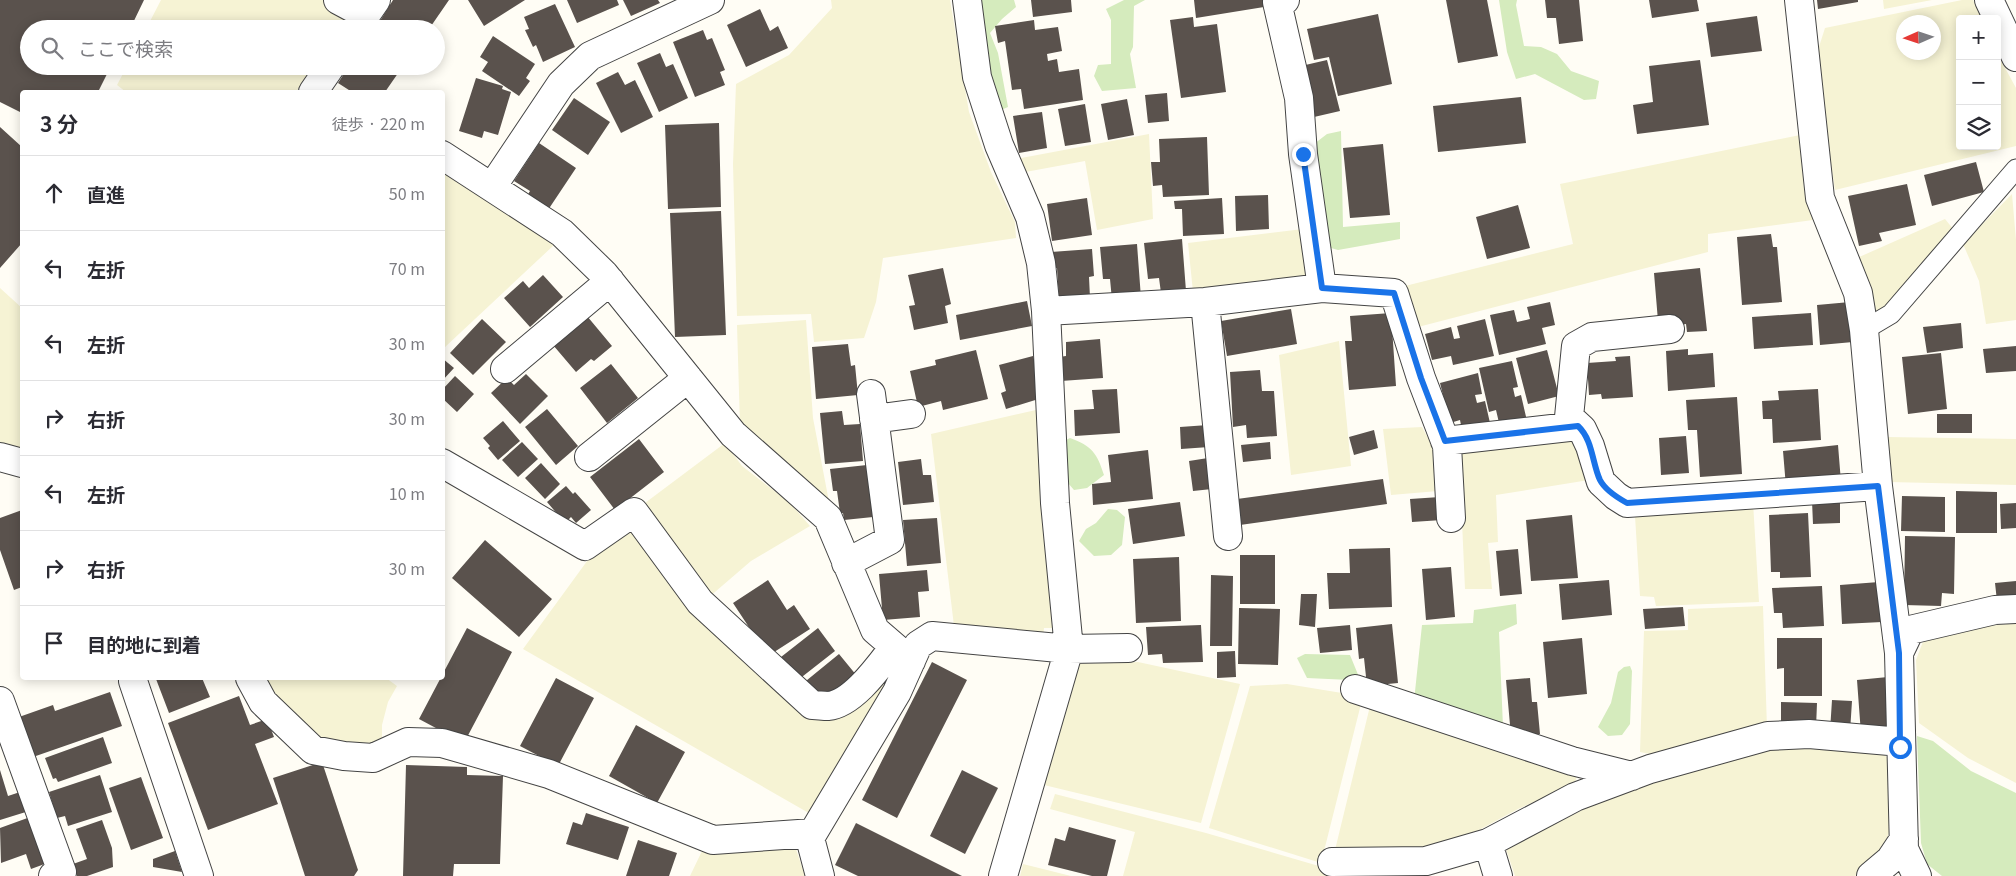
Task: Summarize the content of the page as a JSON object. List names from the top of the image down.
{
  "north": "left",
  "page": {
    "map_buttons": ["+", "−"],
    "search": "ここで検索",
    "heading": ["3 分", "徒歩 · 220 m"],
    "list": [
      ["直進", "50 m"],
      ["左折", "70 m"],
      ["左折", "30 m"],
      ["右折", "30 m"],
      ["左折", "10 m"],
      ["右折", "30 m"],
      "目的地に到着"
    ]
  }
}
